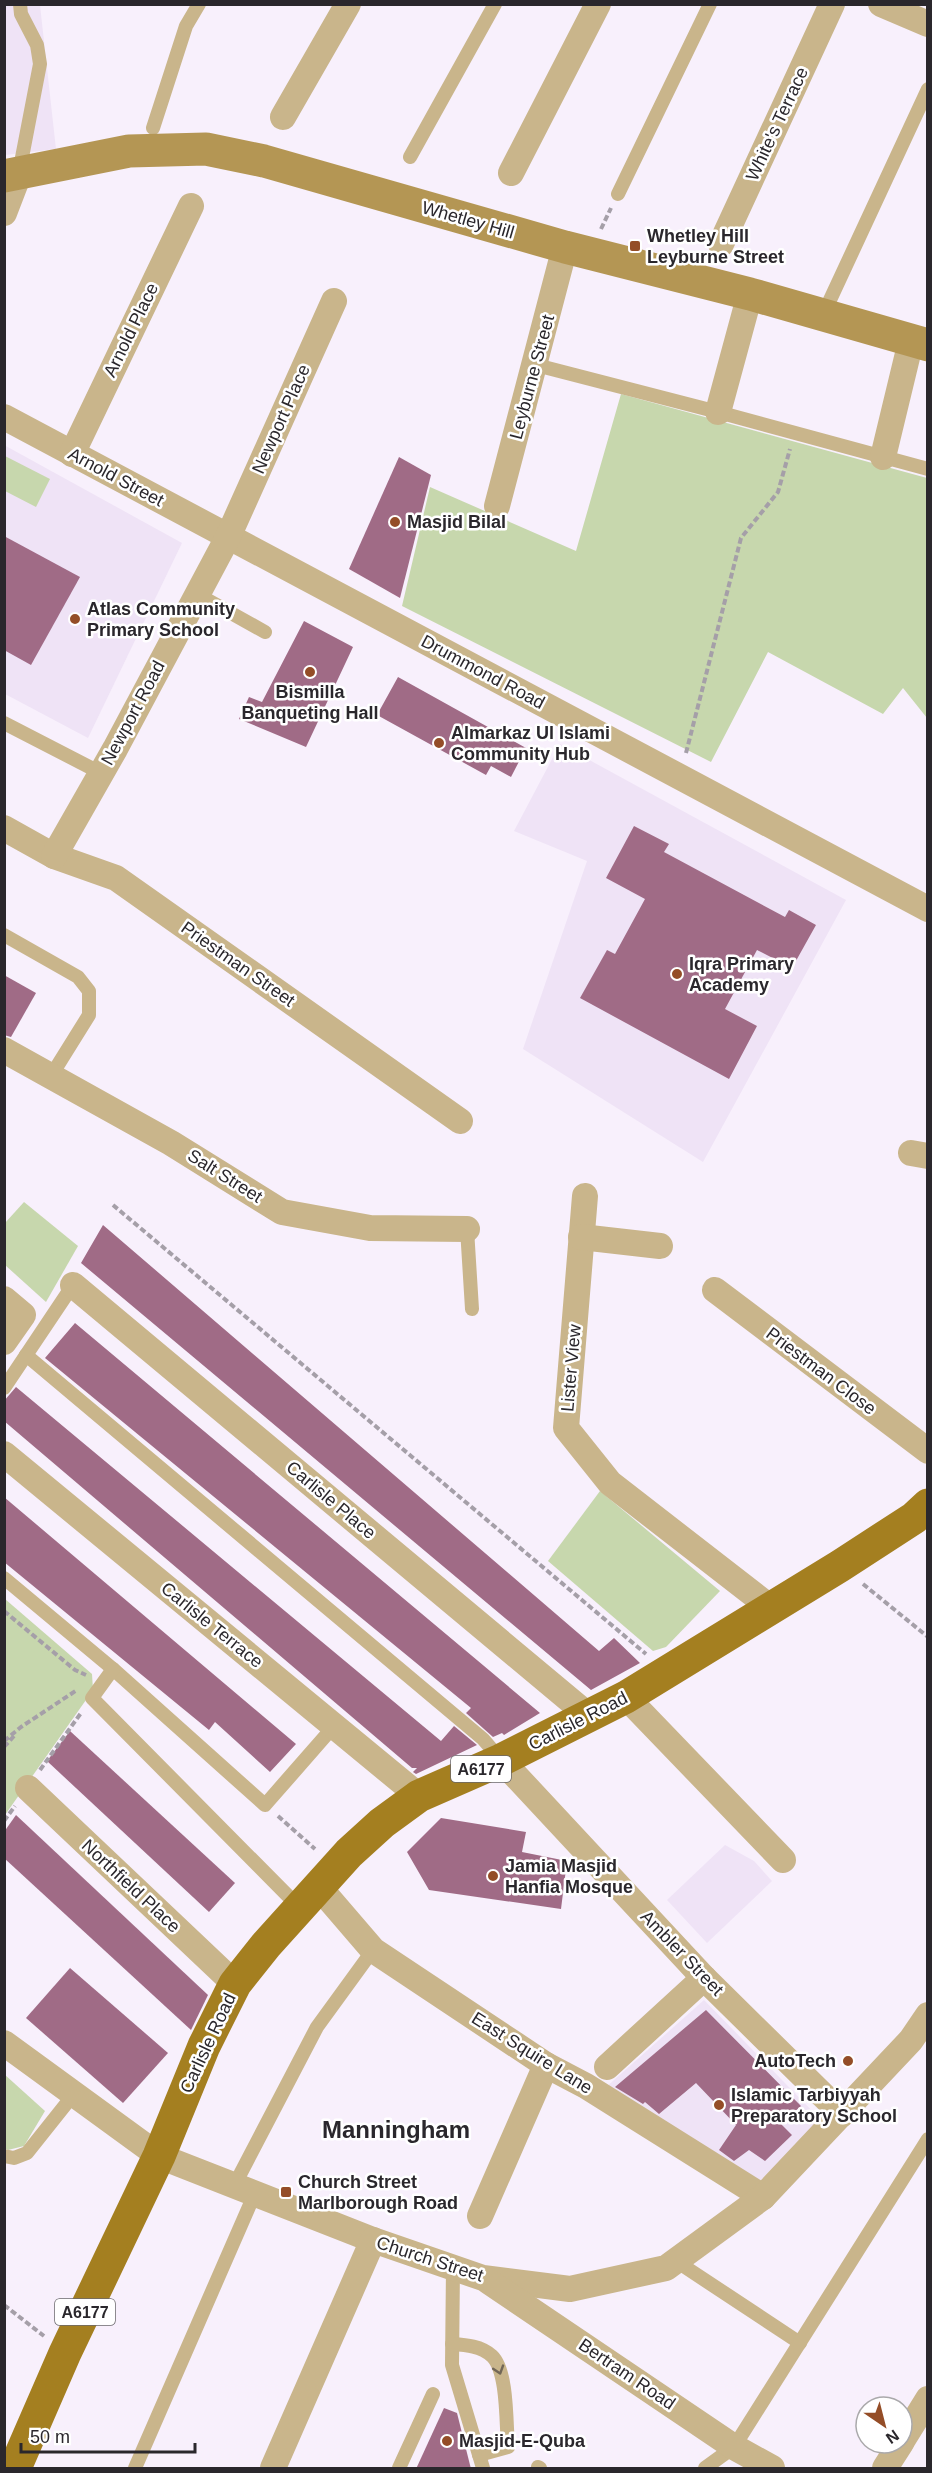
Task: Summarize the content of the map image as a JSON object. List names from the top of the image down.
{
  "streets": {
    "main road": ["Whetley Hill", "Carlisle Road", "A6177"],
    "street": [
      "White's Terrace",
      "Arnold Place",
      "Leyburne Street",
      "Newport Place",
      "Arnold Street",
      "Drummond Road",
      "Newport Road",
      "Priestman Street",
      "Salt Street",
      "Lister View",
      "Priestman Close",
      "Carlisle Place",
      "Carlisle Terrace",
      "Northfield Place",
      "Ambler Street",
      "East Squire Lane",
      "Church Street",
      "Bertram Road"
    ]
  },
  "crossings": [
    ["Whetley Hill", "Leyburne Street"],
    ["Arnold Place", "Arnold Street"],
    ["Newport Place", "Arnold Street"],
    ["Newport Place", "Drummond Road"],
    ["Newport Place", "Newport Road"],
    ["Arnold Street", "Drummond Road"],
    ["Arnold Street", "Newport Road"],
    ["Drummond Road", "Newport Road"],
    ["Newport Road", "Priestman Street"],
    ["Lister View", "Carlisle Road"],
    ["Carlisle Place", "Carlisle Road"],
    ["Carlisle Terrace", "Carlisle Road"],
    ["Carlisle Road", "A6177"],
    ["Carlisle Road", "Northfield Place"],
    ["Carlisle Road", "Ambler Street"],
    ["Carlisle Road", "East Squire Lane"],
    ["Carlisle Road", "Church Street"],
    ["A6177", "Church Street"],
    ["Ambler Street", "Church Street"],
    ["East Squire Lane", "Church Street"],
    ["Church Street", "Bertram Road"]
  ],
  "districts": ["Manningham"],
  "places": {
    "transit": ["Whetley Hill Leyburne Street", "Church Street Marlborough Road"],
    "other": [
      "Masjid Bilal",
      "Atlas Community Primary School",
      "Bismilla Banqueting Hall",
      "Almarkaz Ul Islami Community Hub",
      "Iqra Primary Academy",
      "Jamia Masjid Hanfia Mosque",
      "AutoTech",
      "Islamic Tarbiyyah Preparatory School",
      "Masjid-E-Quba"
    ]
  },
  "scale_bar": "50 m",
  "north": "bottom right"
}
